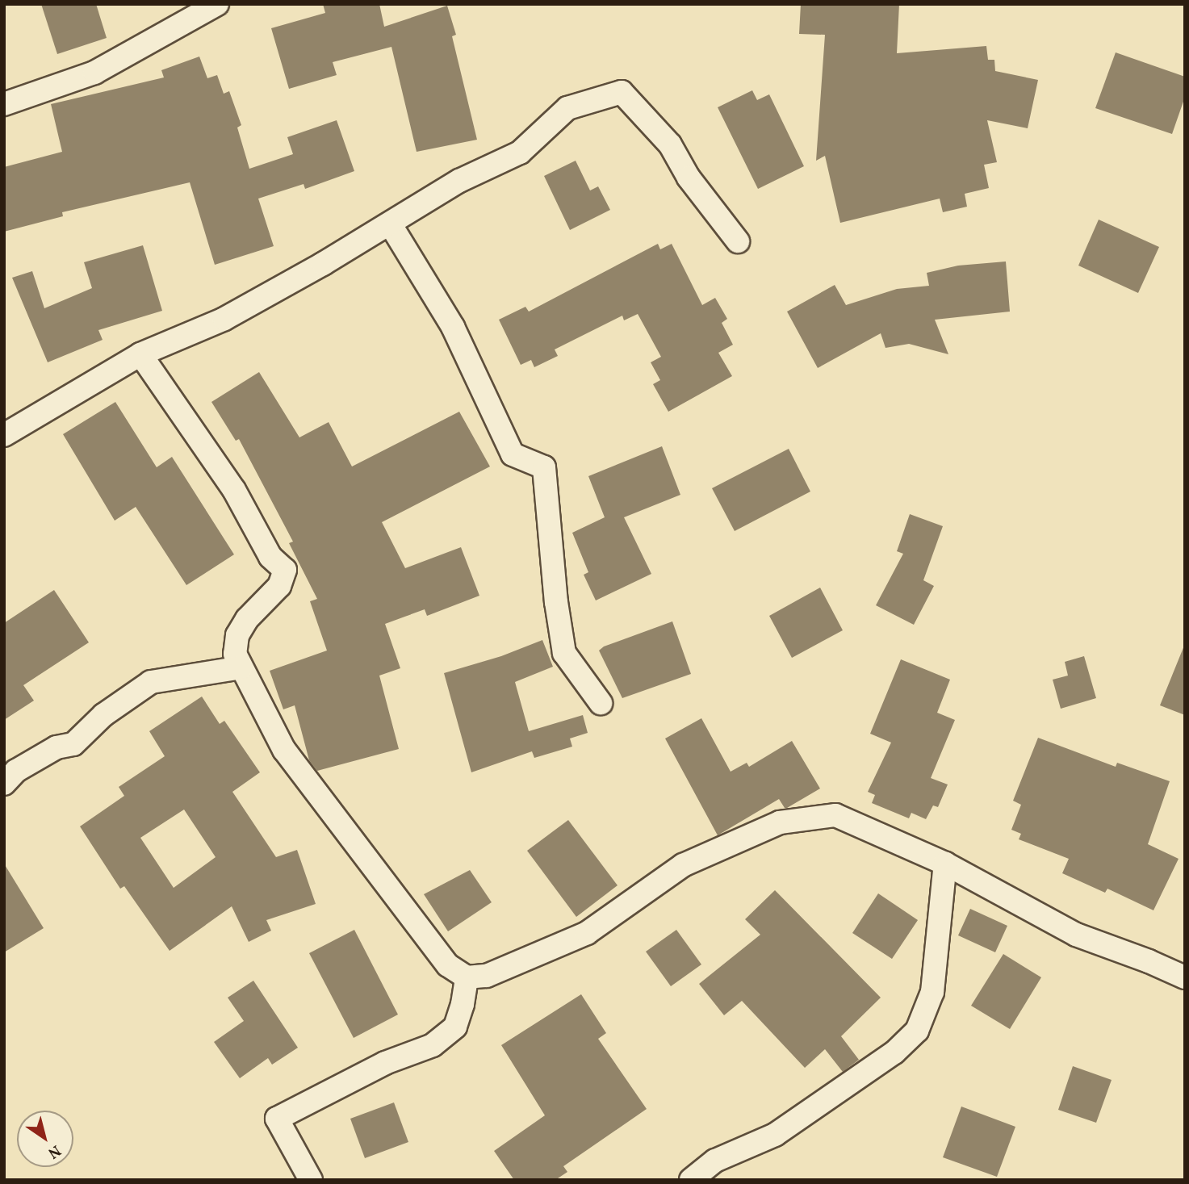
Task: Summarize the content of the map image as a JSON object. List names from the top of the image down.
{
  "north": "bottom right"
}
